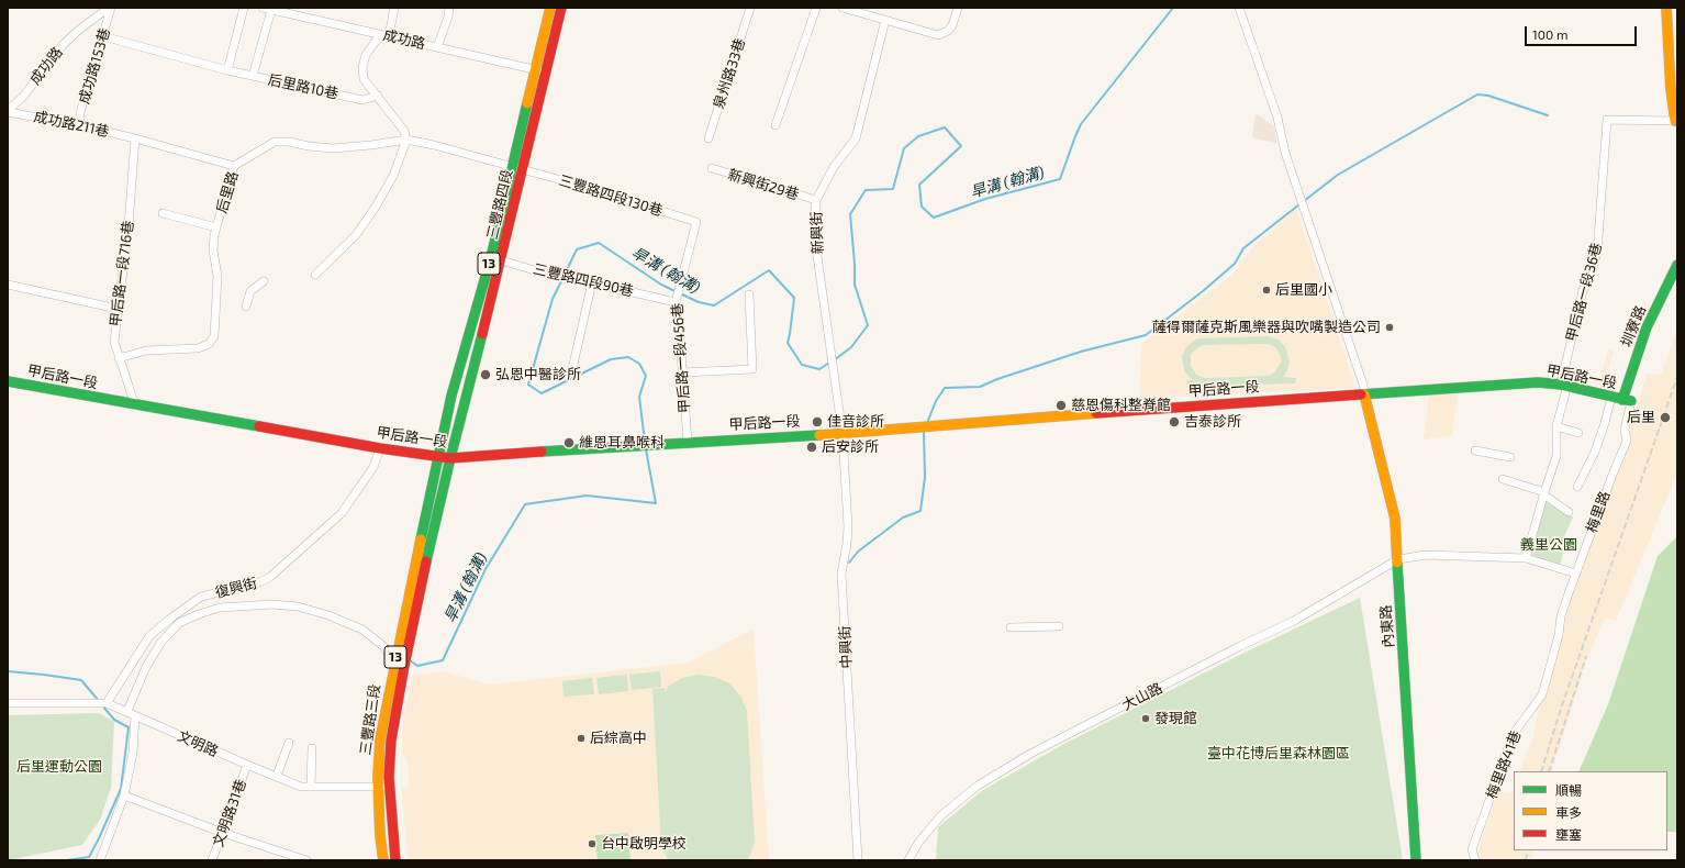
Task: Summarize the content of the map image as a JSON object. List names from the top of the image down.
{
  "streets": {
    "main road": [
      "三豐路四段",
      "13",
      "圳寮路",
      "甲后路一段",
      "內東路",
      "三豐路三段"
    ],
    "street": [
      "成功路",
      "成功路153巷",
      "泉州路33巷",
      "后里路10巷",
      "成功路211巷",
      "新興街29巷",
      "后里路",
      "三豐路四段130巷",
      "新興街",
      "甲后路一段716巷",
      "三豐路四段90巷",
      "甲后路一段36巷",
      "甲后路一段456巷",
      "梅里路",
      "復興街",
      "中興街",
      "大山路",
      "文明路",
      "梅里路41巷",
      "文明路31巷"
    ]
  },
  "crossings": [
    ["成功路", "成功路153巷"],
    ["成功路", "成功路211巷"],
    ["成功路", "三豐路四段"],
    ["成功路153巷", "后里路10巷"],
    ["成功路153巷", "成功路211巷"],
    ["成功路211巷", "后里路"],
    ["成功路211巷", "甲后路一段716巷"],
    ["新興街29巷", "新興街"],
    ["后里路", "三豐路四段130巷"],
    ["后里路", "三豐路四段"],
    ["后里路", "甲后路一段716巷"],
    ["三豐路四段130巷", "三豐路四段"],
    ["三豐路四段130巷", "甲后路一段456巷"],
    ["三豐路四段", "三豐路四段90巷"],
    ["三豐路四段", "甲后路一段"],
    ["三豐路四段", "三豐路三段"],
    ["新興街", "甲后路一段"],
    ["新興街", "中興街"],
    ["甲后路一段716巷", "甲后路一段"],
    ["三豐路四段90巷", "甲后路一段456巷"],
    ["甲后路一段36巷", "甲后路一段"],
    ["圳寮路", "甲后路一段"],
    ["圳寮路", "梅里路"],
    ["甲后路一段456巷", "甲后路一段"],
    ["甲后路一段", "梅里路"],
    ["甲后路一段", "復興街"],
    ["甲后路一段", "內東路"],
    ["甲后路一段", "中興街"],
    ["甲后路一段", "三豐路三段"],
    ["梅里路", "梅里路41巷"],
    ["復興街", "三豐路三段"],
    ["復興街", "文明路"],
    ["內東路", "大山路"],
    ["三豐路三段", "文明路"],
    ["文明路", "文明路31巷"]
  ],
  "water": ["旱溝 (翰溝)"],
  "parks": ["義里公園", "臺中花博后里森林園區", "后里運動公園"],
  "places": [
    "后里國小",
    "薩得爾薩克斯風樂器與吹嘴製造公司",
    "弘恩中醫診所",
    "慈恩傷科整脊館",
    "后里",
    "佳音診所",
    "吉泰診所",
    "維恩耳鼻喉科",
    "后安診所",
    "發現館",
    "后綜高中",
    "台中啟明學校"
  ],
  "legend": ["順暢", "車多", "壅塞"],
  "scale_bar": "100 m"
}
